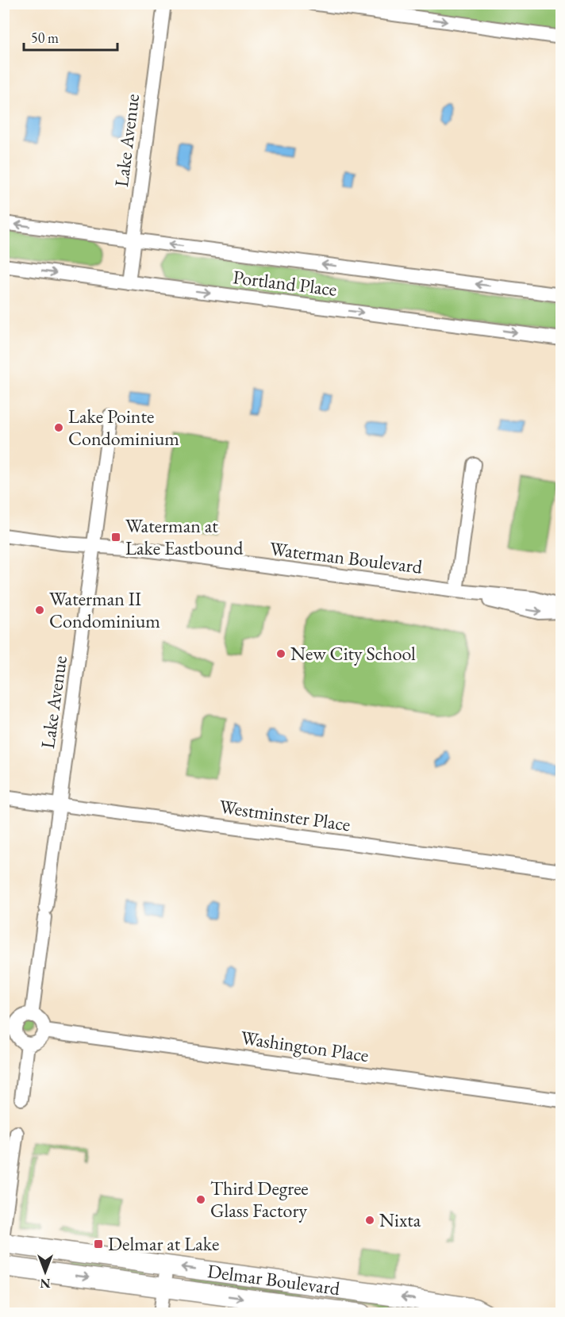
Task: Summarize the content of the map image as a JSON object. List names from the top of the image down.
{
  "streets": {
    "main road": ["Delmar Boulevard"],
    "street": [
      "Lake Avenue",
      "Portland Place",
      "Waterman Boulevard",
      "Westminster Place",
      "Washington Place"
    ]
  },
  "crossings": [
    ["Lake Avenue", "Portland Place"],
    ["Lake Avenue", "Waterman Boulevard"],
    ["Lake Avenue", "Westminster Place"],
    ["Lake Avenue", "Washington Place"]
  ],
  "places": {
    "other": [
      "Lake Pointe Condominium",
      "Waterman II Condominium",
      "New City School",
      "Third Degree Glass Factory",
      "Nixta"
    ],
    "transit": ["Waterman at Lake Eastbound", "Delmar at Lake"]
  },
  "scale_bar": "50 m",
  "north": "bottom"
}
